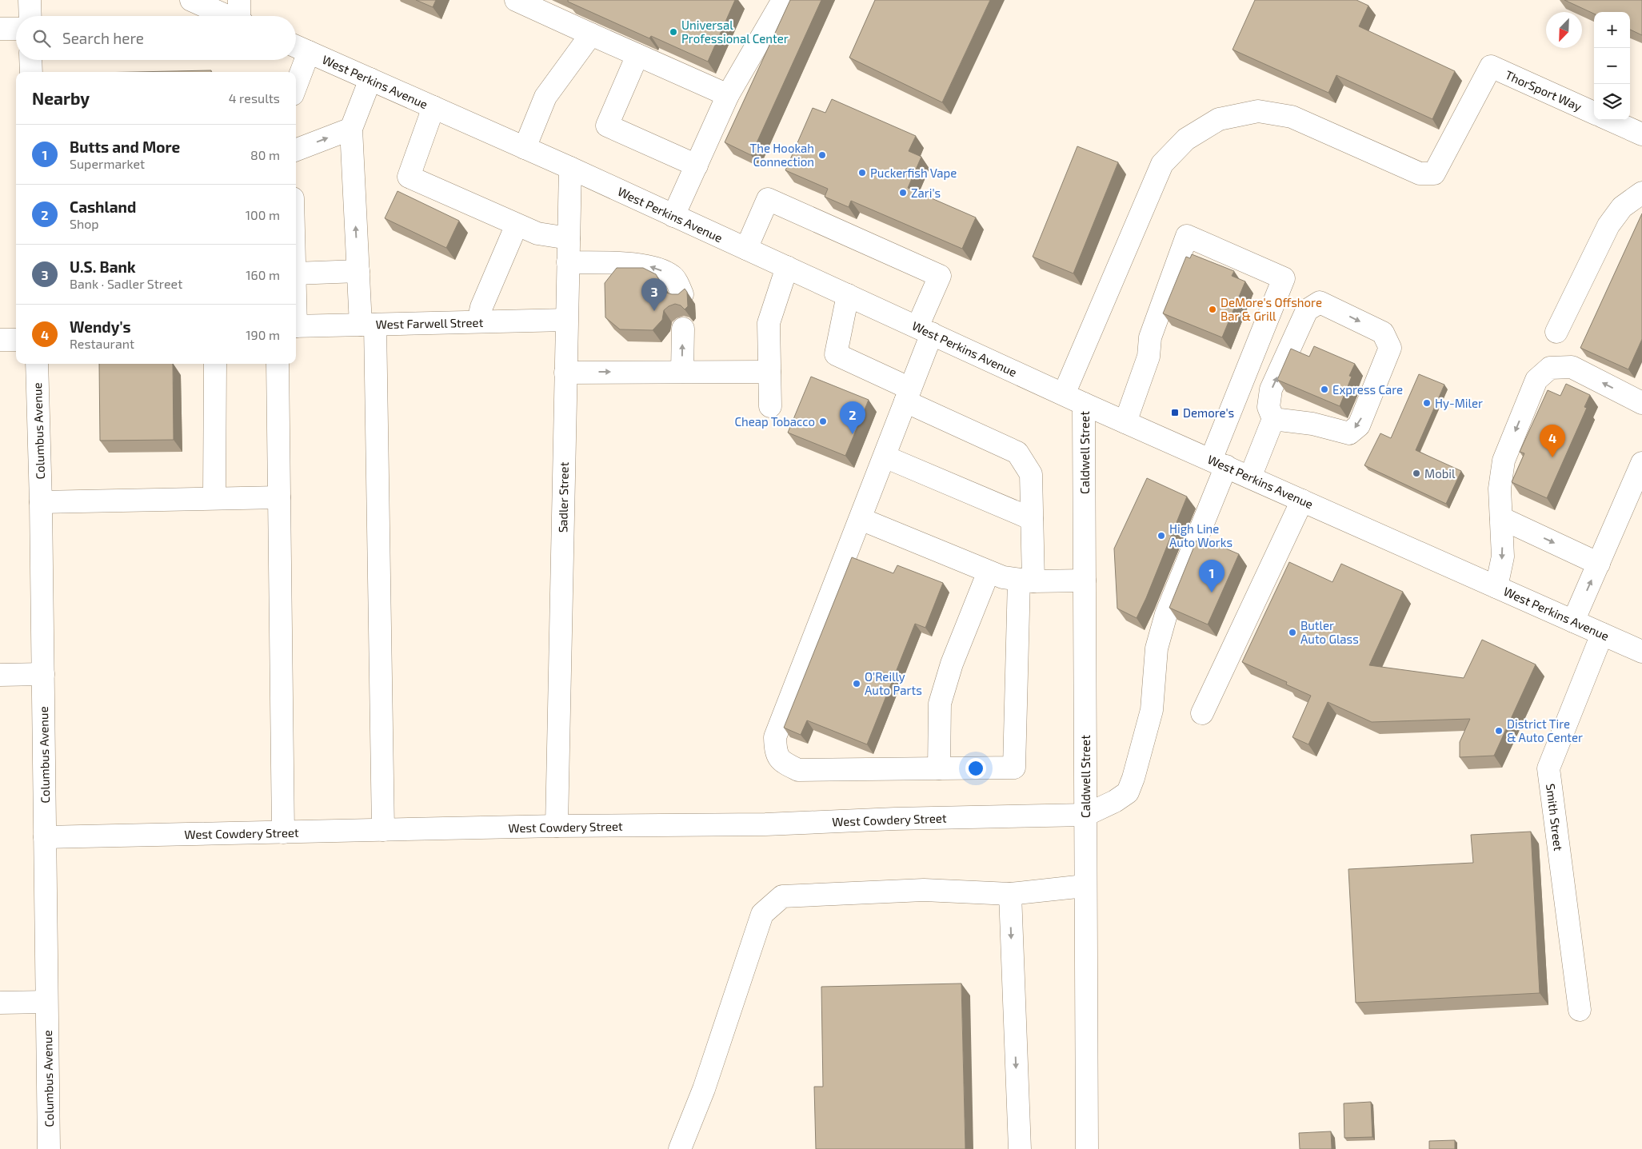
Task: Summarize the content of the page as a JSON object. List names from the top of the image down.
{
  "streets": {
    "street": [
      "West Perkins Avenue",
      "ThorSport Way",
      "West Farwell Street",
      "Columbus Avenue",
      "Caldwell Street",
      "Sadler Street",
      "Smith Street",
      "West Cowdery Street"
    ]
  },
  "crossings": [
    ["West Perkins Avenue", "ThorSport Way"],
    ["West Perkins Avenue", "Caldwell Street"],
    ["West Perkins Avenue", "Sadler Street"],
    ["West Perkins Avenue", "Smith Street"],
    ["West Farwell Street", "Sadler Street"],
    ["Columbus Avenue", "West Cowdery Street"],
    ["Caldwell Street", "West Cowdery Street"],
    ["Sadler Street", "West Cowdery Street"]
  ],
  "places": {
    "other": [
      "Universal Professional Center",
      "The Hookah Connection",
      "Puckerfish Vape",
      "Zari's",
      "DeMore's Offshore Bar & Grill",
      "Express Care",
      "Hy-Miler",
      "Cheap Tobacco",
      "Mobil",
      "High Line Auto Works",
      "Butler Auto Glass",
      "O'Reilly Auto Parts",
      "District Tire & Auto Center"
    ],
    "transit": ["Demore's"]
  },
  "north": "bottom left",
  "page": {
    "map_buttons": ["+", "−"],
    "search": "Search here",
    "heading": ["Nearby", "4 results"],
    "list": [
      {
        "mark": "1",
        "name": "Butts and More",
        "note": "Supermarket",
        "value": "80 m"
      },
      {
        "mark": "2",
        "name": "Cashland",
        "note": "Shop",
        "value": "100 m"
      },
      {
        "mark": "3",
        "name": "U.S. Bank",
        "note": "Bank · Sadler Street",
        "value": "160 m"
      },
      {
        "mark": "4",
        "name": "Wendy's",
        "note": "Restaurant",
        "value": "190 m"
      }
    ],
    "pins": [
      "3",
      "2",
      "4",
      "1"
    ]
  }
}
